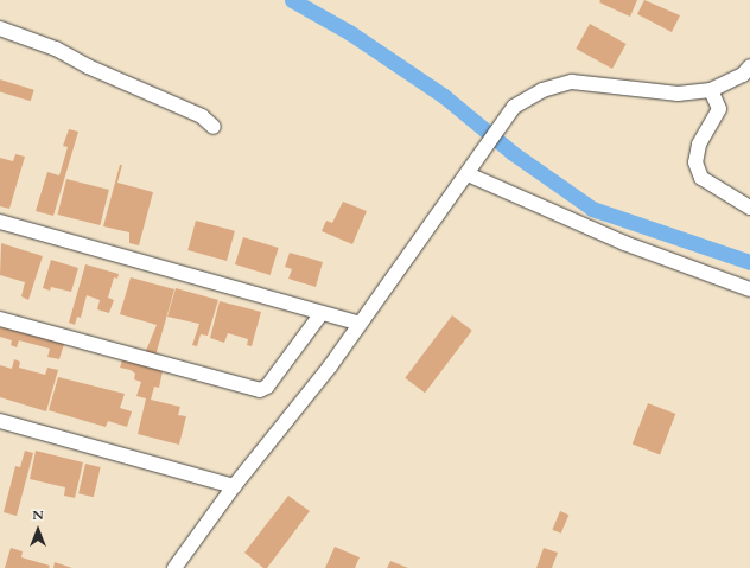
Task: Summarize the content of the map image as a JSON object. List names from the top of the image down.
{
  "north": "top"
}
